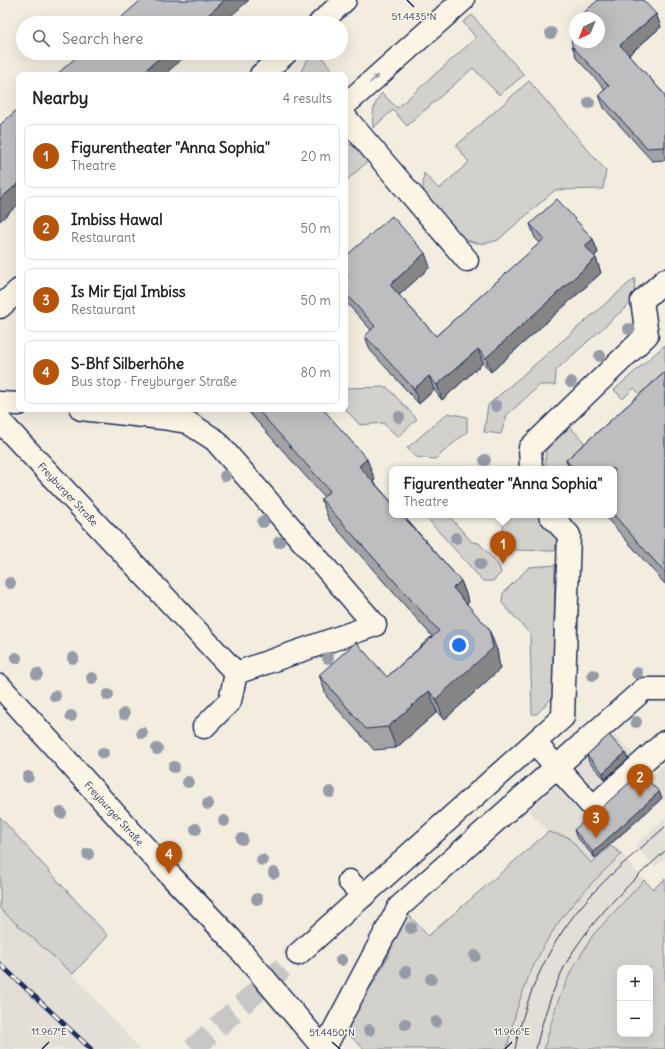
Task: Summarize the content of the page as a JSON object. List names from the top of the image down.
{
  "streets": {
    "street": ["Freyburger Straße"]
  },
  "north": "bottom left",
  "page": {
    "search": "Search here",
    "heading": ["Nearby", "4 results"],
    "list": [
      {
        "mark": "1",
        "name": "Figurentheater \"Anna Sophia\"",
        "note": "Theatre",
        "value": "20 m"
      },
      {
        "mark": "2",
        "name": "Imbiss Hawal",
        "note": "Restaurant",
        "value": "50 m"
      },
      {
        "mark": "3",
        "name": "Is Mir Ejal Imbiss",
        "note": "Restaurant",
        "value": "50 m"
      },
      {
        "mark": "4",
        "name": "S-Bhf Silberhöhe",
        "note": "Bus stop · Freyburger Straße",
        "value": "80 m"
      }
    ],
    "popup": ["Figurentheater \"Anna Sophia\"", "Theatre"],
    "pins": [
      "1",
      "2",
      "3",
      "4"
    ],
    "map_buttons": ["+", "−"]
  },
  "coordinates": [
    "51.4435°N",
    "11.967°E",
    "11.966°E",
    "51.4450°N"
  ]
}
